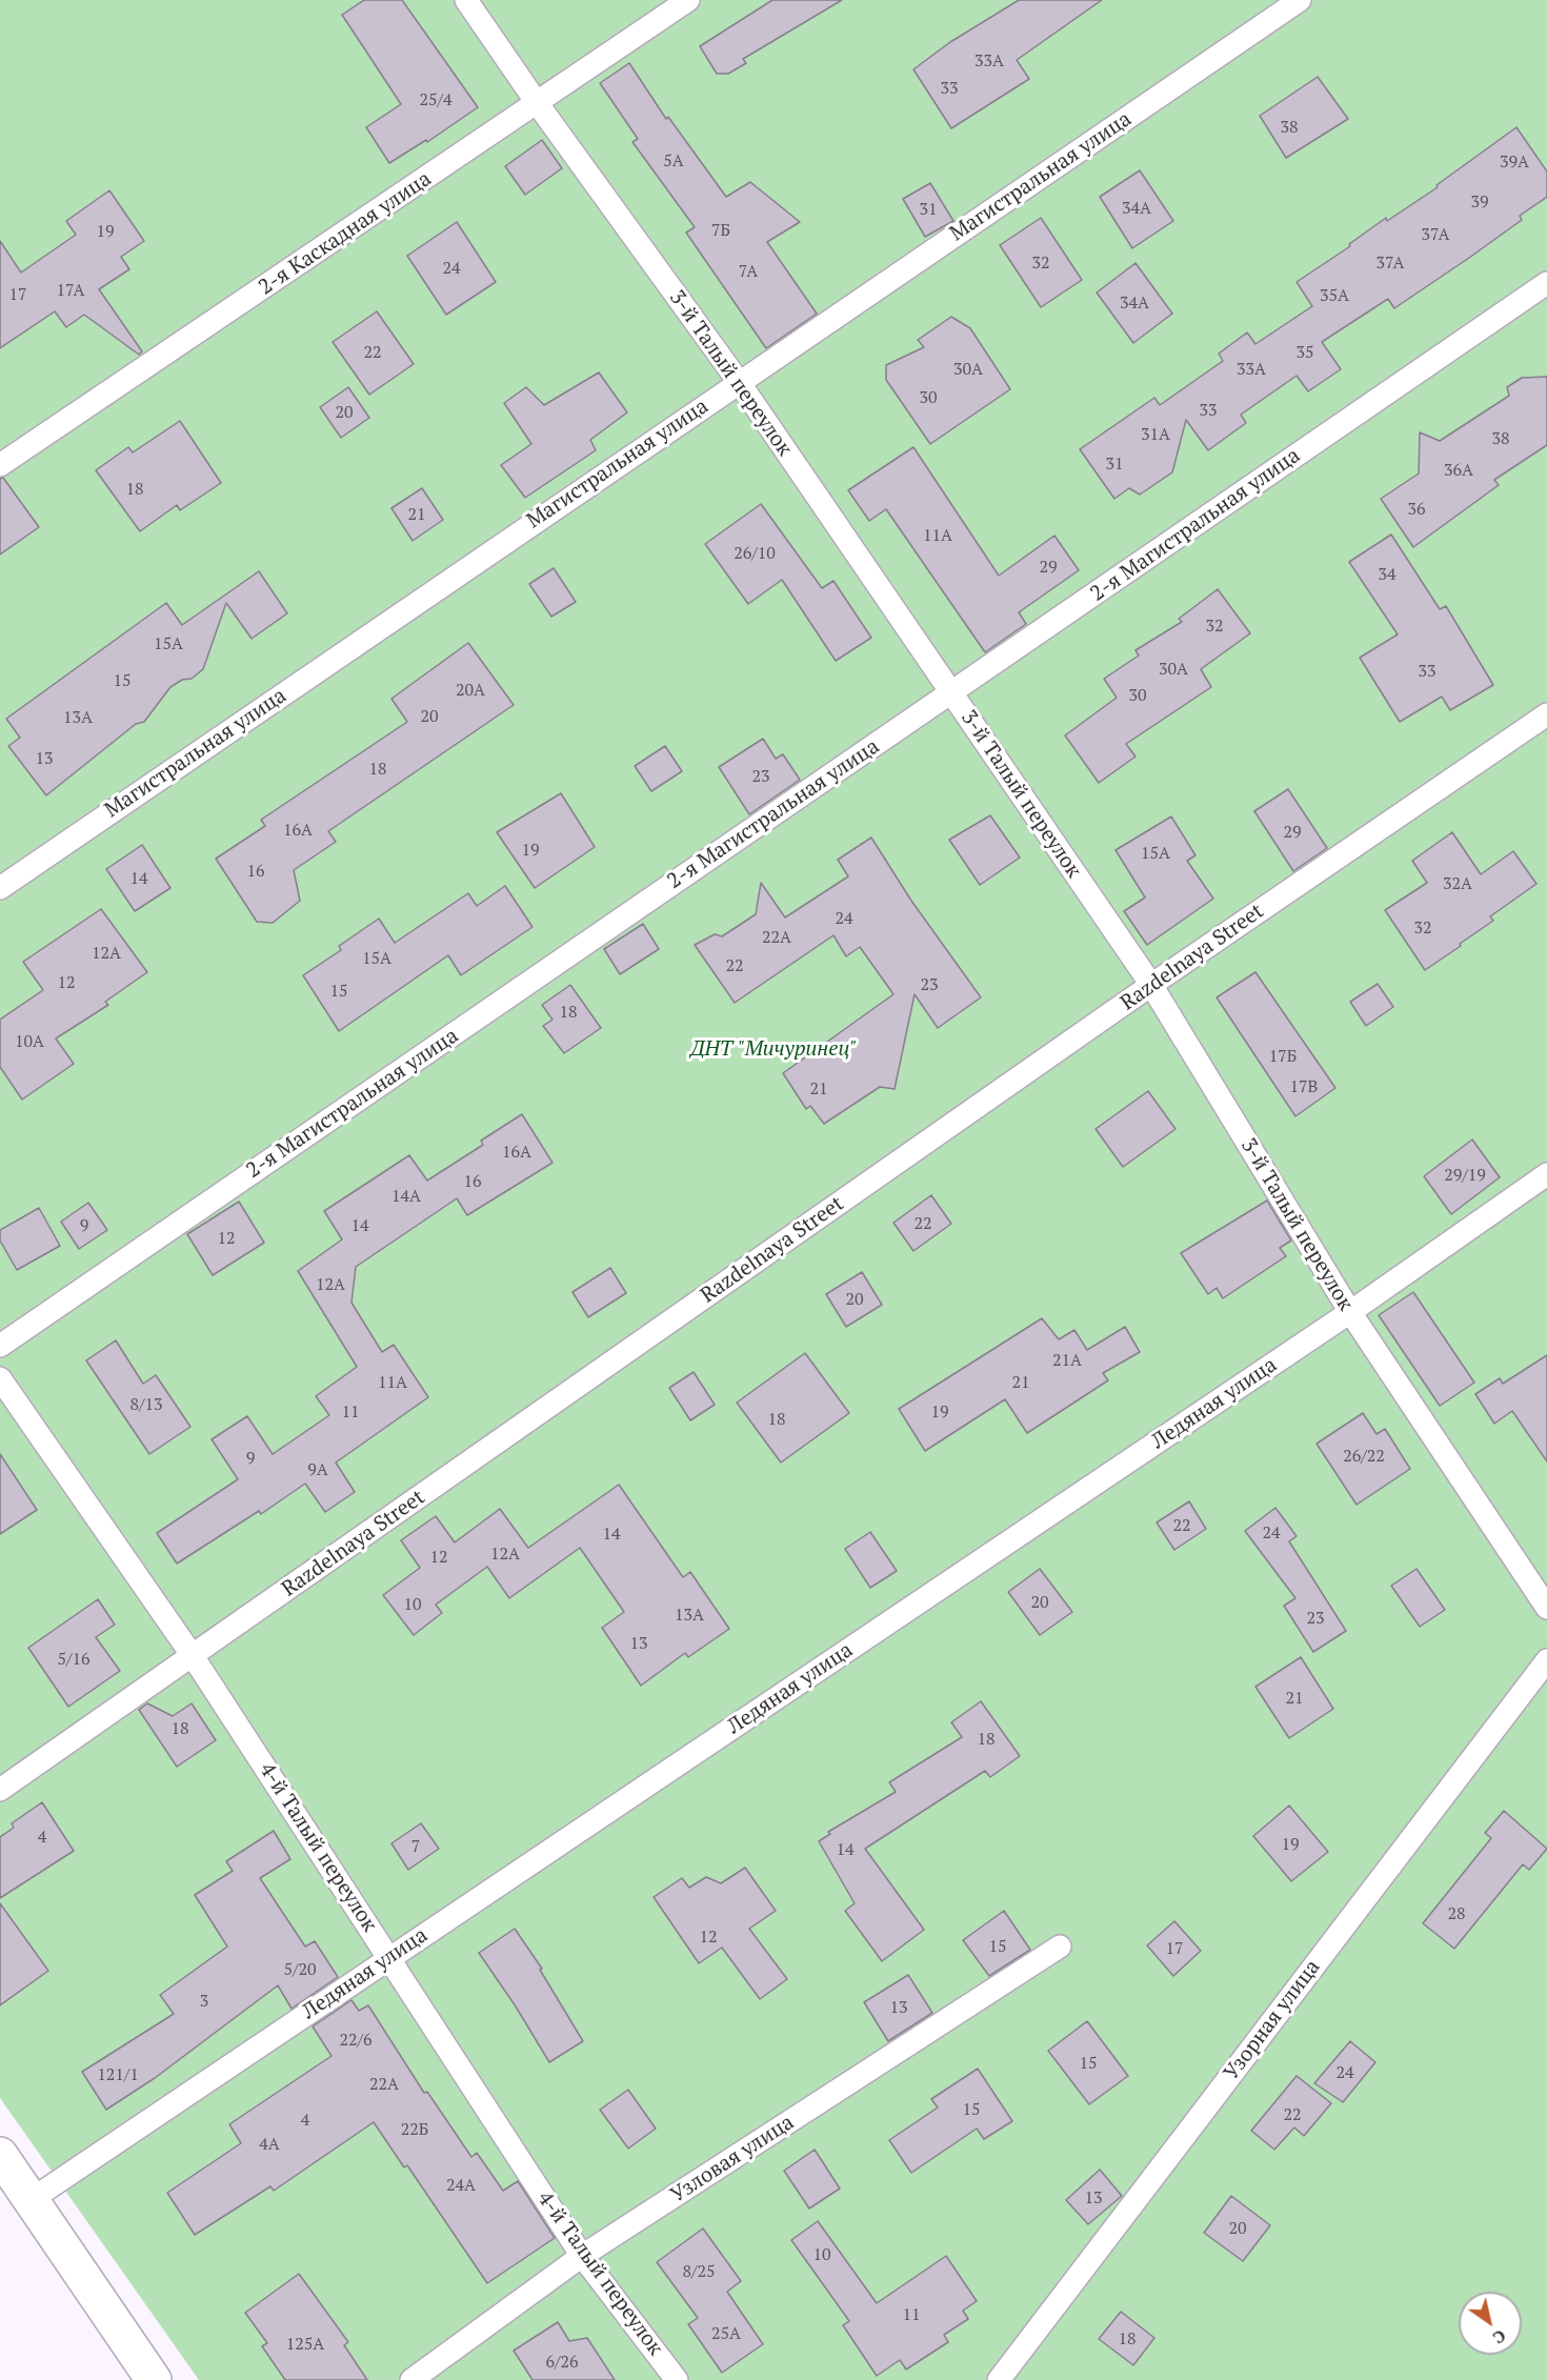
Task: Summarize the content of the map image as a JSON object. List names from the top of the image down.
{
  "streets": {
    "lane": [
      "Магистральная улица",
      "2-я Каскадная улица",
      "3-й Талый переулок",
      "2-я Магистральная улица",
      "Razdelnaya Street",
      "Ледяная улица",
      "4-й Талый переулок",
      "Узорная улица",
      "Узловая улица"
    ]
  },
  "crossings": [
    ["Магистральная улица", "3-й Талый переулок"],
    ["2-я Каскадная улица", "3-й Талый переулок"],
    ["3-й Талый переулок", "2-я Магистральная улица"],
    ["3-й Талый переулок", "Razdelnaya Street"],
    ["3-й Талый переулок", "Ледяная улица"],
    ["Razdelnaya Street", "4-й Талый переулок"],
    ["Ледяная улица", "4-й Талый переулок"],
    ["4-й Талый переулок", "Узловая улица"]
  ],
  "parks": ["ДНТ \"Мичуринец\""],
  "house_numbers": [
    "33А",
    "33",
    "25/4",
    "38",
    "5А",
    "39А",
    "39",
    "34А",
    "31",
    "7Б",
    "19",
    "37А",
    "32",
    "37А",
    "24",
    "7А",
    "17А",
    "17",
    "35А",
    "34А",
    "22",
    "35",
    "30А",
    "33А",
    "30",
    "33",
    "20",
    "31А",
    "38",
    "31",
    "36А",
    "18",
    "36",
    "21",
    "11А",
    "26/10",
    "29",
    "34",
    "32",
    "15А",
    "30А",
    "33",
    "15",
    "20А",
    "30",
    "20",
    "13А",
    "13",
    "18",
    "23",
    "16А",
    "29",
    "19",
    "15А",
    "16",
    "14",
    "32А",
    "24",
    "32",
    "22А",
    "12А",
    "15А",
    "22",
    "12",
    "23",
    "15",
    "18",
    "10А",
    "17Б",
    "17В",
    "21",
    "16А",
    "29/19",
    "16",
    "14А",
    "22",
    "9",
    "14",
    "12",
    "12А",
    "20",
    "21А",
    "11А",
    "21",
    "8/13",
    "11",
    "19",
    "18",
    "26/22",
    "9",
    "9А",
    "22",
    "24",
    "14",
    "12А",
    "12",
    "20",
    "10",
    "13А",
    "23",
    "13",
    "5/16",
    "21",
    "18",
    "18",
    "4",
    "19",
    "7",
    "14",
    "28",
    "12",
    "15",
    "17",
    "5/20",
    "3",
    "13",
    "22/6",
    "15",
    "24",
    "121/1",
    "22А",
    "15",
    "22",
    "4",
    "22Б",
    "4А",
    "24А",
    "13",
    "20",
    "10",
    "8/25",
    "11",
    "25А",
    "18",
    "125А",
    "6/26"
  ],
  "north": "bottom right"
}
